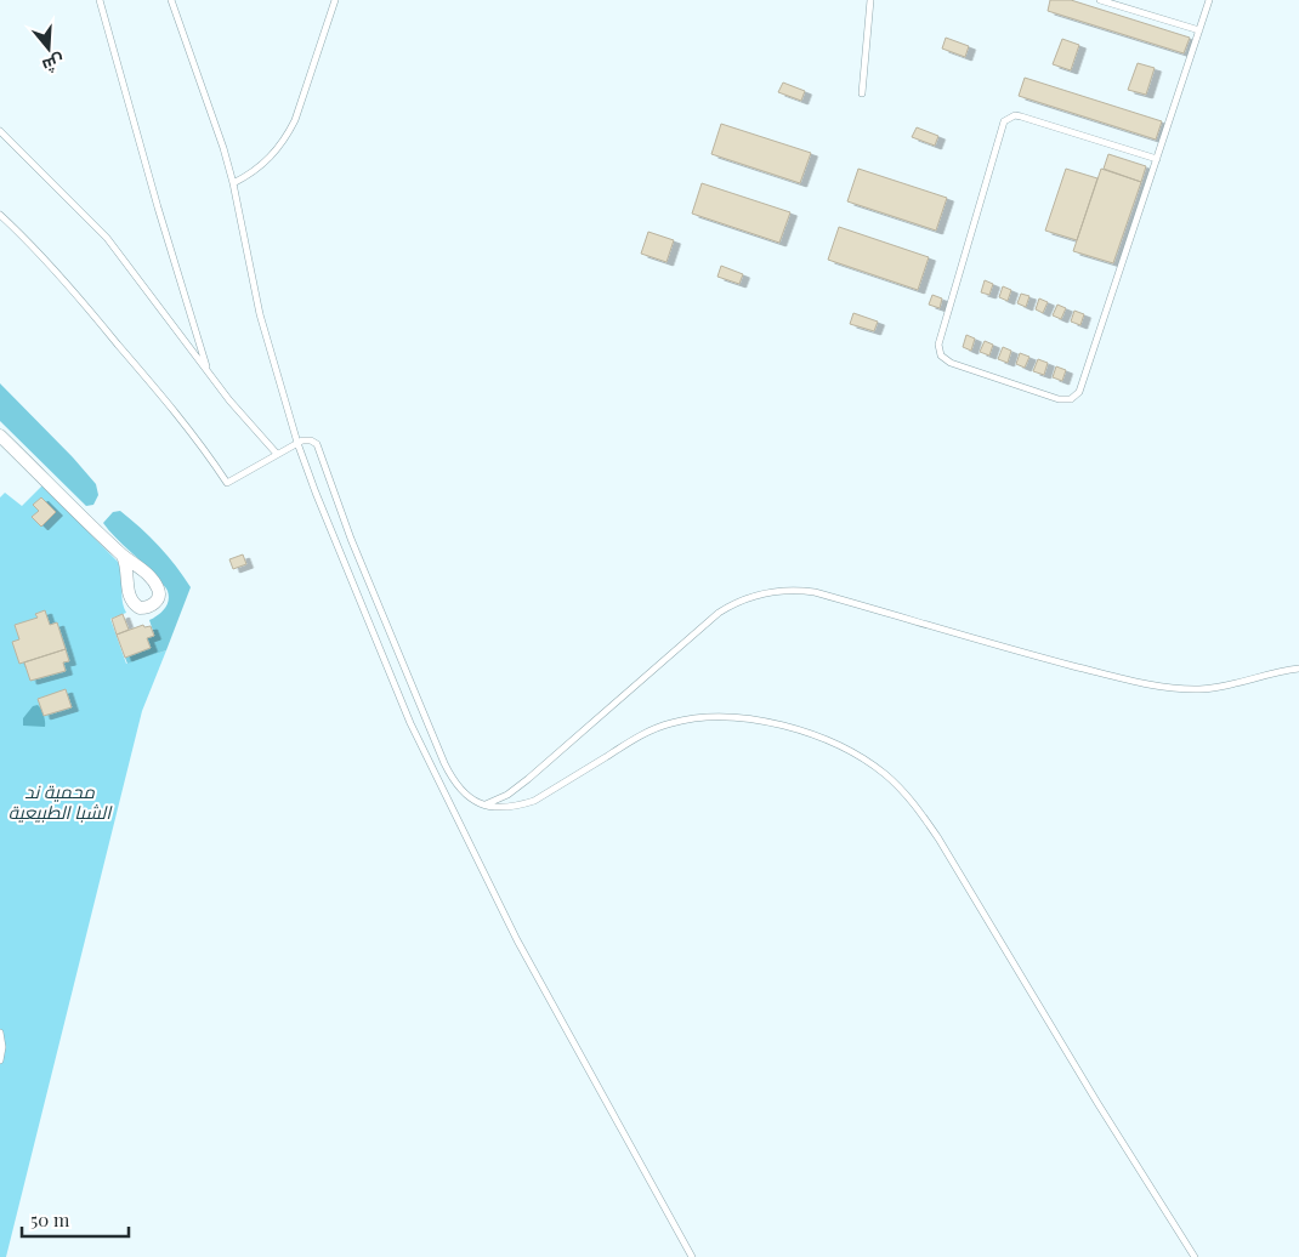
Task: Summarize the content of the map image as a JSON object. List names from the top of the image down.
{
  "parks": ["محمية ند الشبا الطبيعية"],
  "scale_bar": "50 m",
  "north": "bottom"
}
